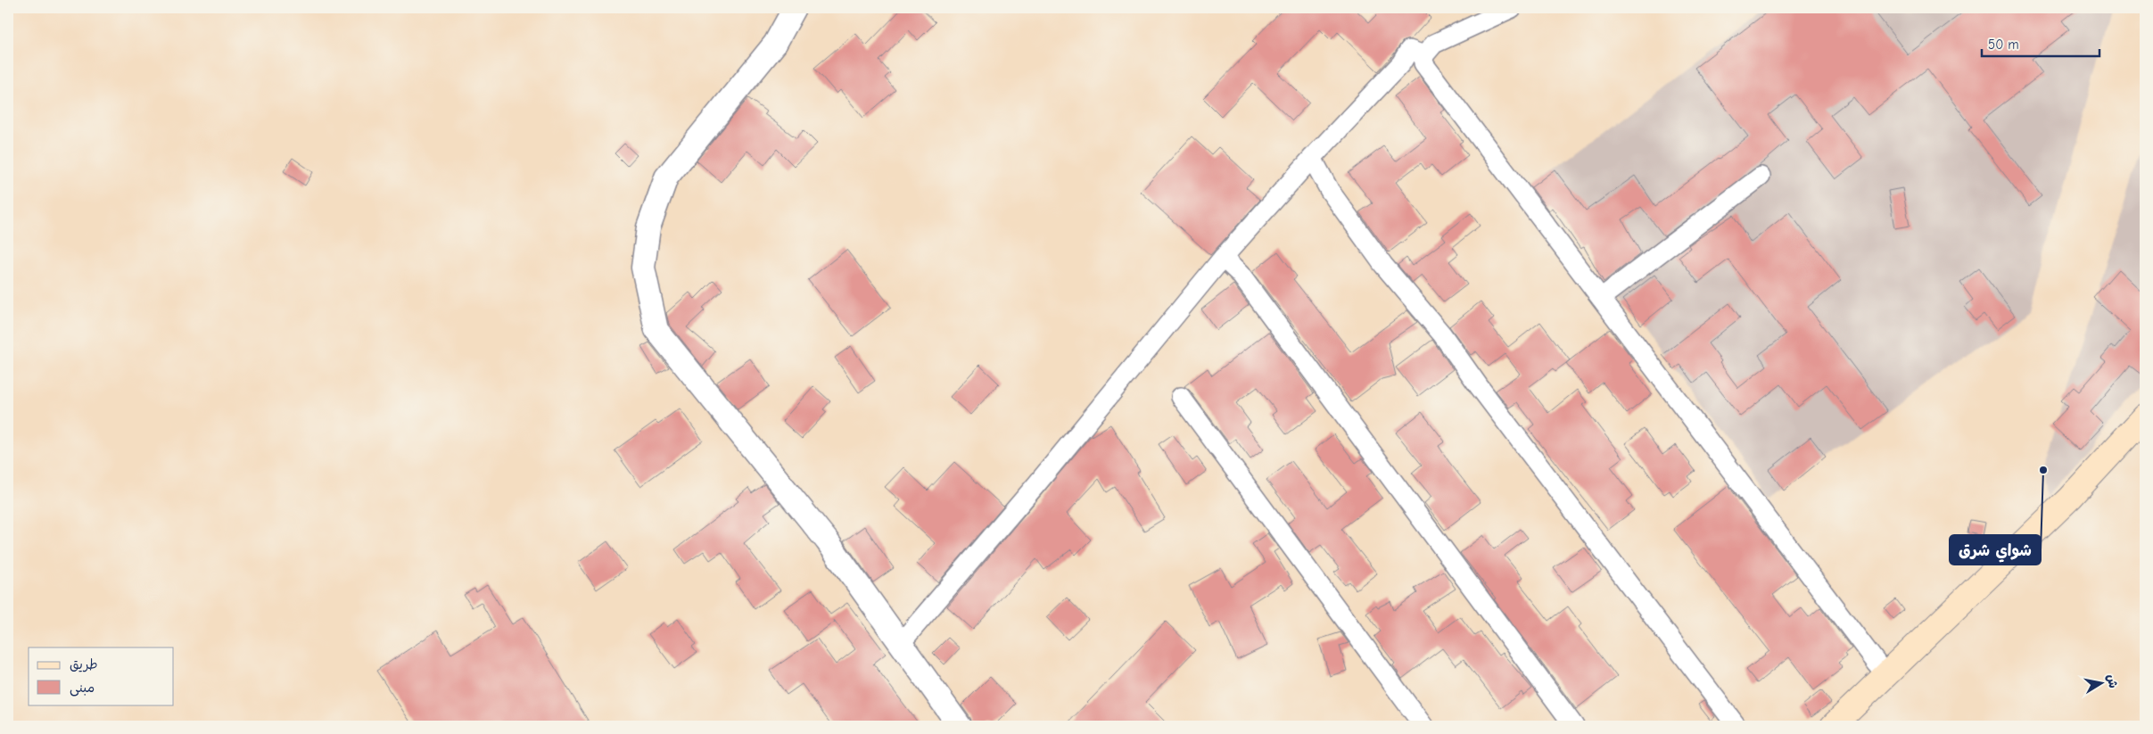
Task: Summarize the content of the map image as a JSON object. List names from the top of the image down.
{
  "places": ["شواي شرق"],
  "legend": ["طريق", "مبنى"],
  "scale_bar": "50 m",
  "north": "right"
}
